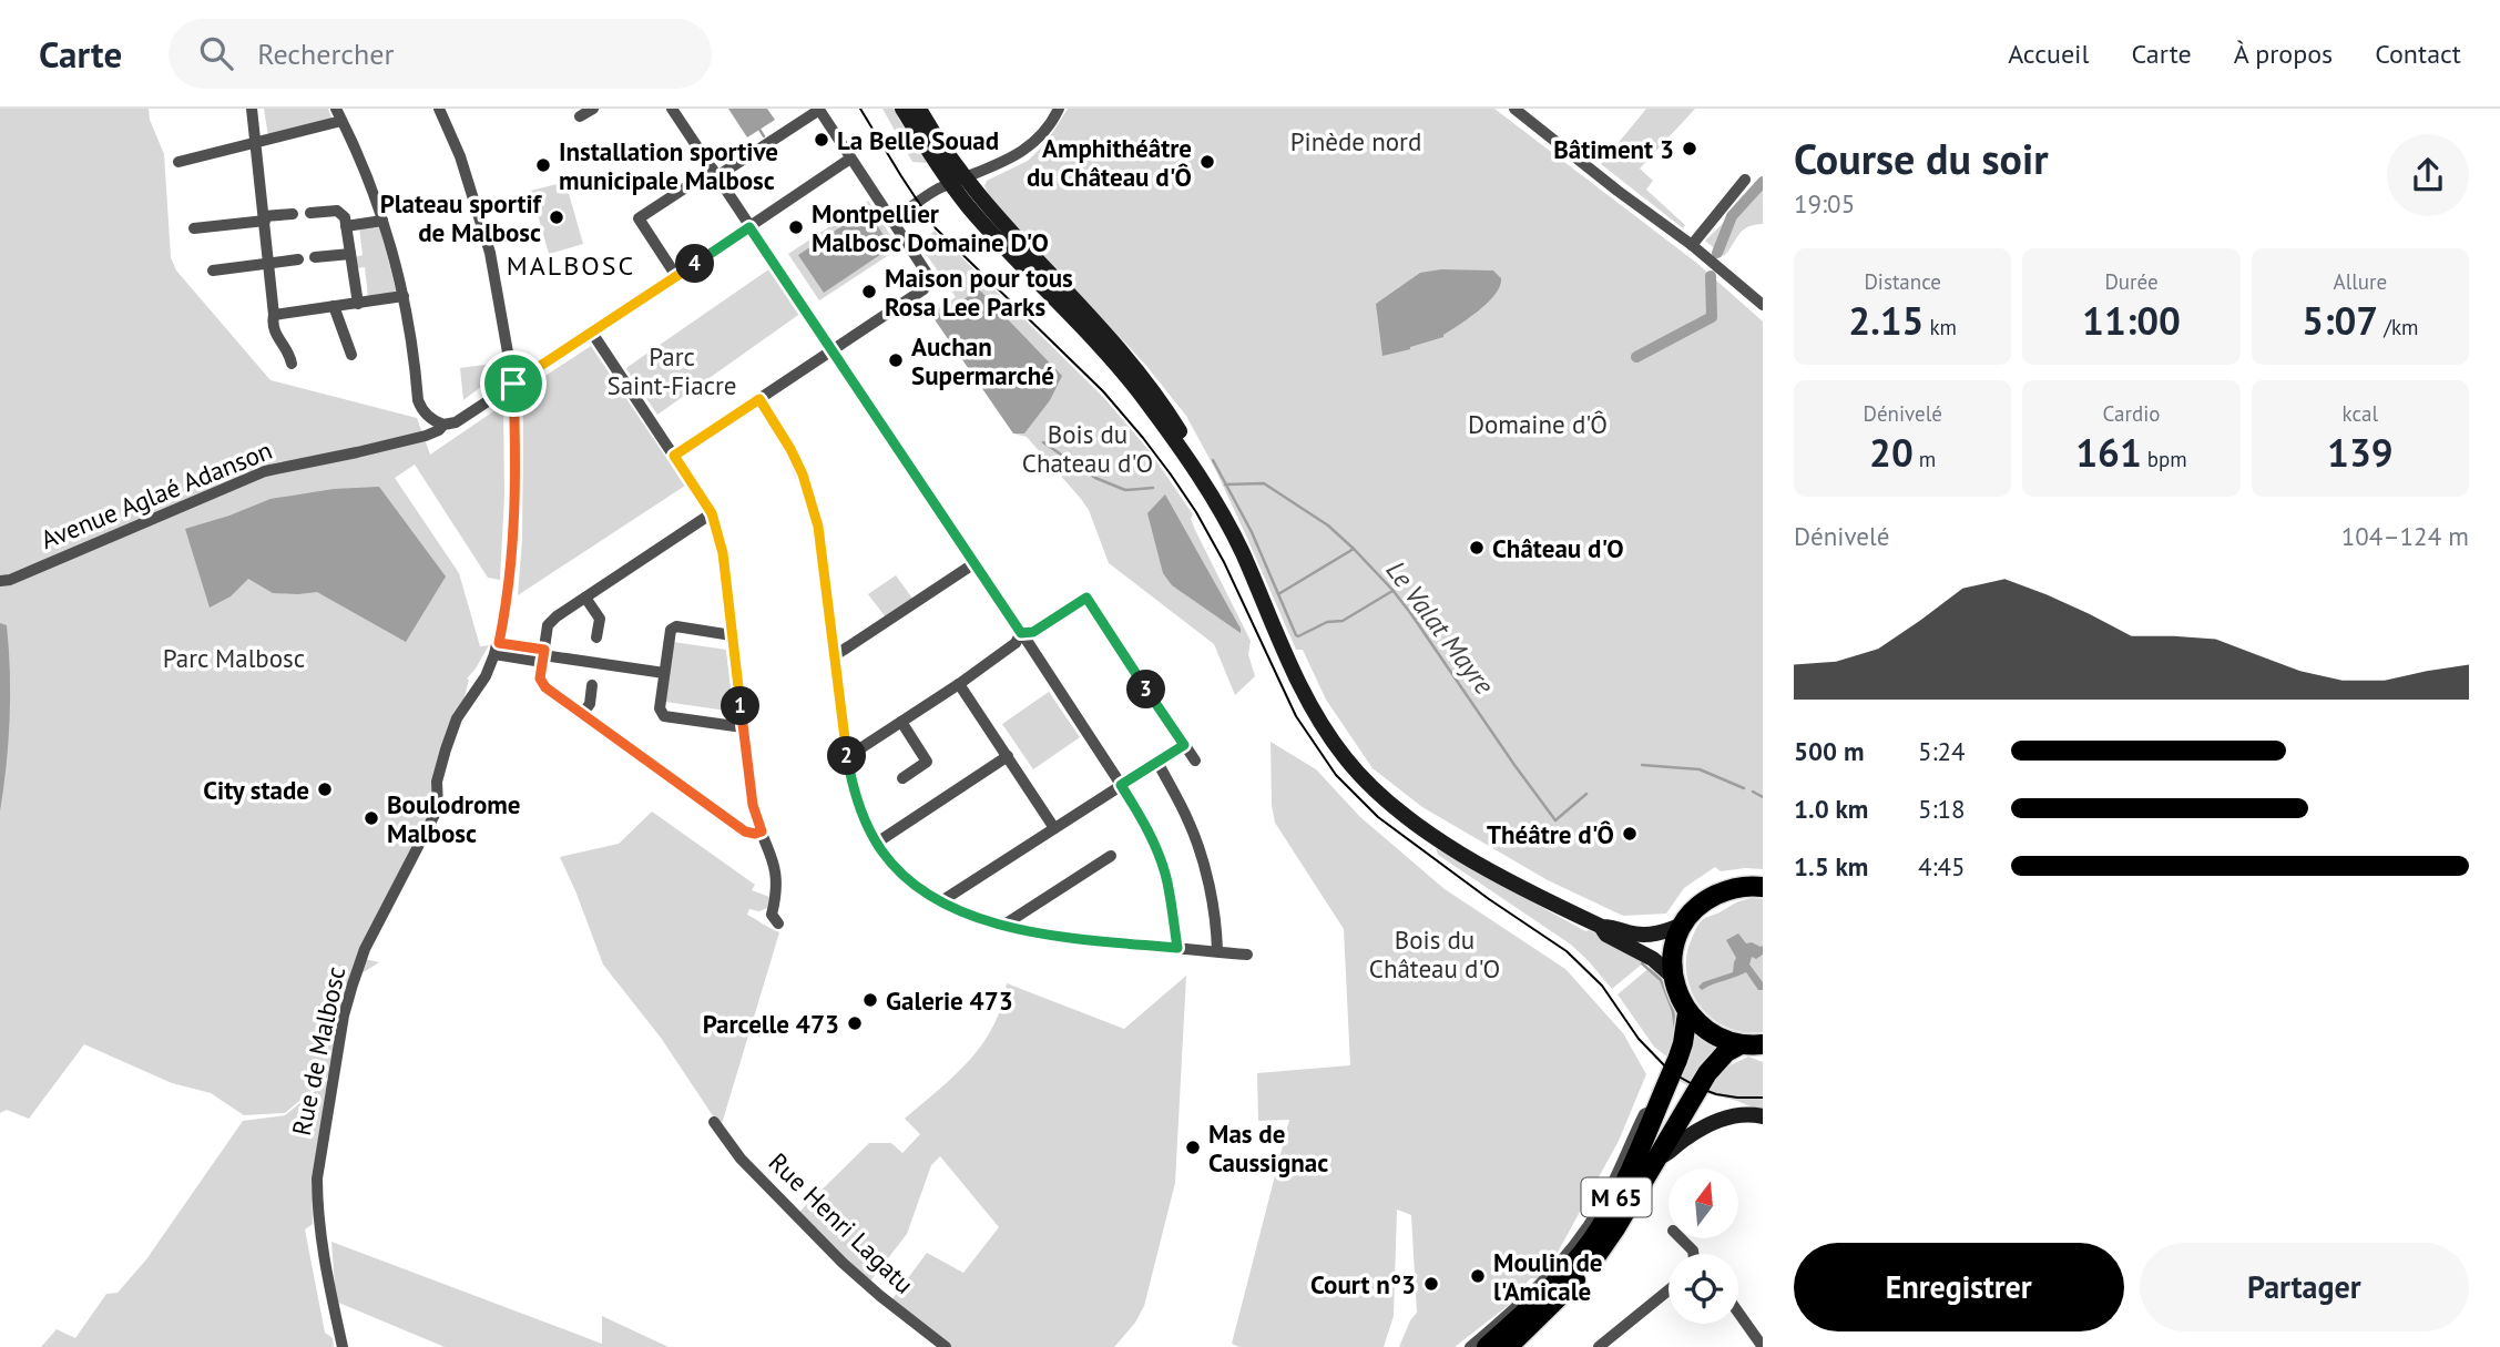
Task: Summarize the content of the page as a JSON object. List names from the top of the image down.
{
  "streets": {
    "main road": ["M 65"],
    "street": ["Avenue Aglaé Adanson", "Rue de Malbosc", "Rue Henri Lagatu"]
  },
  "crossings": [
    ["Avenue Aglaé Adanson", "Rue de Malbosc"]
  ],
  "districts": ["MALBOSC"],
  "water": ["Le Valat Mayre"],
  "parks": [
    "Pinède nord",
    "Parc Saint-Fiacre",
    "Domaine d'Ô",
    "Bois du Chateau d'O",
    "Parc Malbosc",
    "Bois du Château d'O"
  ],
  "places": [
    "La Belle Souad",
    "Bâtiment 3",
    "Amphithéâtre du Château d'Ô",
    "Installation sportive municipale Malbosc",
    "Plateau sportif de Malbosc",
    "Montpellier Malbosc Domaine D'O",
    "Maison pour tous Rosa Lee Parks",
    "Auchan Supermarché",
    "Château d'O",
    "City stade",
    "Boulodrome Malbosc",
    "Théâtre d'Ô",
    "Galerie 473",
    "Parcelle 473",
    "Mas de Caussignac",
    "Moulin de l'Amicale",
    "Court n°3"
  ],
  "north": "top",
  "page": {
    "header": "Carte",
    "search": "Rechercher",
    "nav": [
      "Accueil",
      "Carte",
      "À propos",
      "Contact"
    ],
    "heading": ["Course du soir", "19:05"],
    "stats": [
      ["Distance", "2.15 km"],
      ["Durée", "11:00"],
      ["Allure", "5:07 /km"],
      ["Dénivelé", "20 m"],
      ["Cardio", "161 bpm"],
      ["kcal", "139"]
    ],
    "pins": [
      "4",
      "3",
      "1",
      "2"
    ],
    "chart": ["Dénivelé", "104–124 m"],
    "list": [
      {
        "name": "500 m",
        "note": "5:24"
      },
      {
        "name": "1.0 km",
        "note": "5:18"
      },
      {
        "name": "1.5 km",
        "note": "4:45"
      }
    ],
    "buttons": ["Enregistrer", "Partager"]
  }
}
